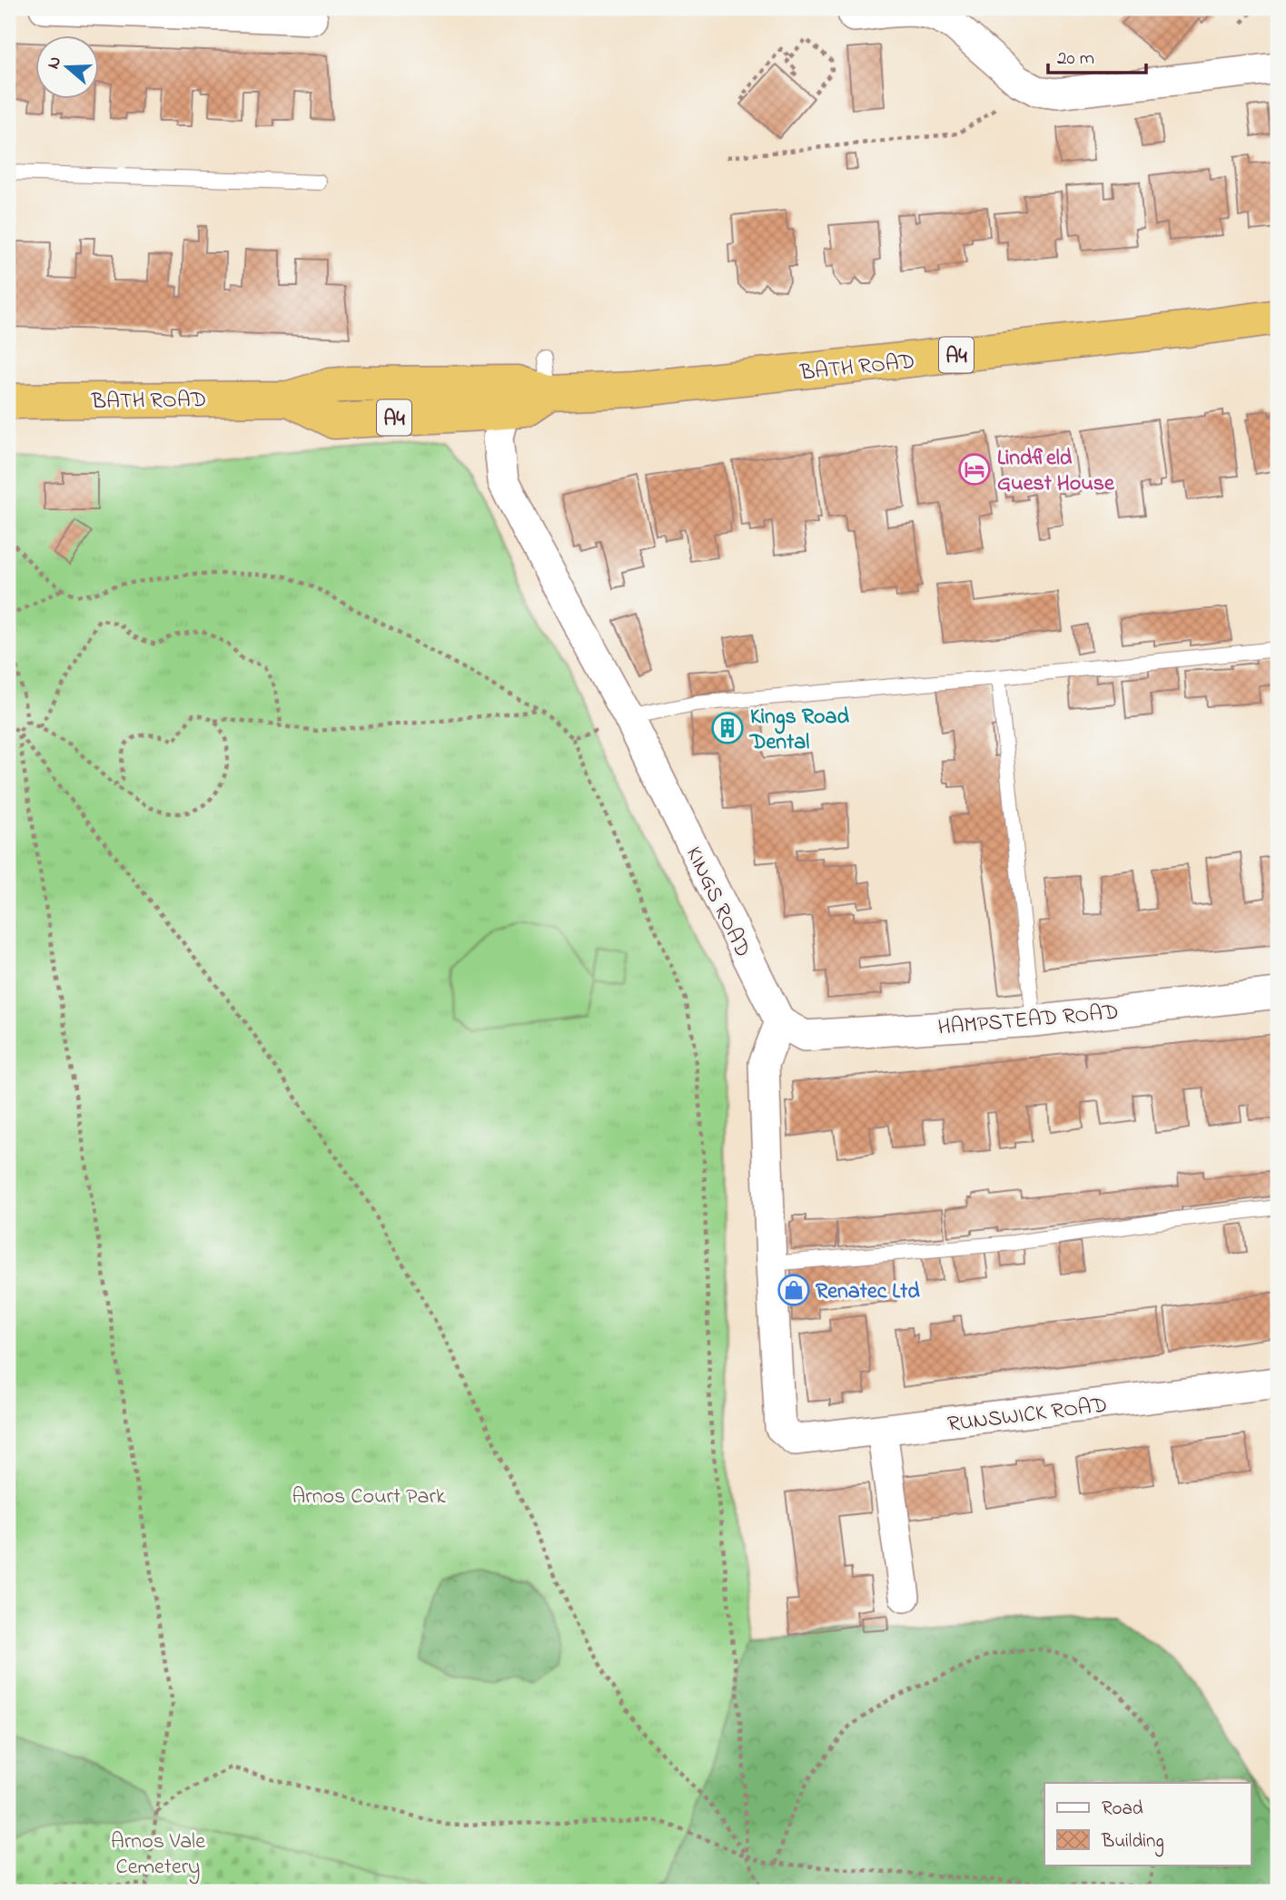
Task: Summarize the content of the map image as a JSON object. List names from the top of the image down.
{
  "streets": {
    "highway": ["A4", "BATH ROAD"],
    "street": ["KINGS ROAD", "HAMPSTEAD ROAD", "RUNSWICK ROAD"]
  },
  "crossings": [
    ["BATH ROAD", "KINGS ROAD"],
    ["KINGS ROAD", "HAMPSTEAD ROAD"]
  ],
  "parks": ["Arnos Court Park", "Arnos Vale Cemetery"],
  "places": {
    "hotel": ["Lindfield Guest House"],
    "building": ["Kings Road Dental"],
    "shop": ["Renatec Ltd"]
  },
  "legend": ["Road", "Building"],
  "scale_bar": "20 m",
  "north": "left"
}
